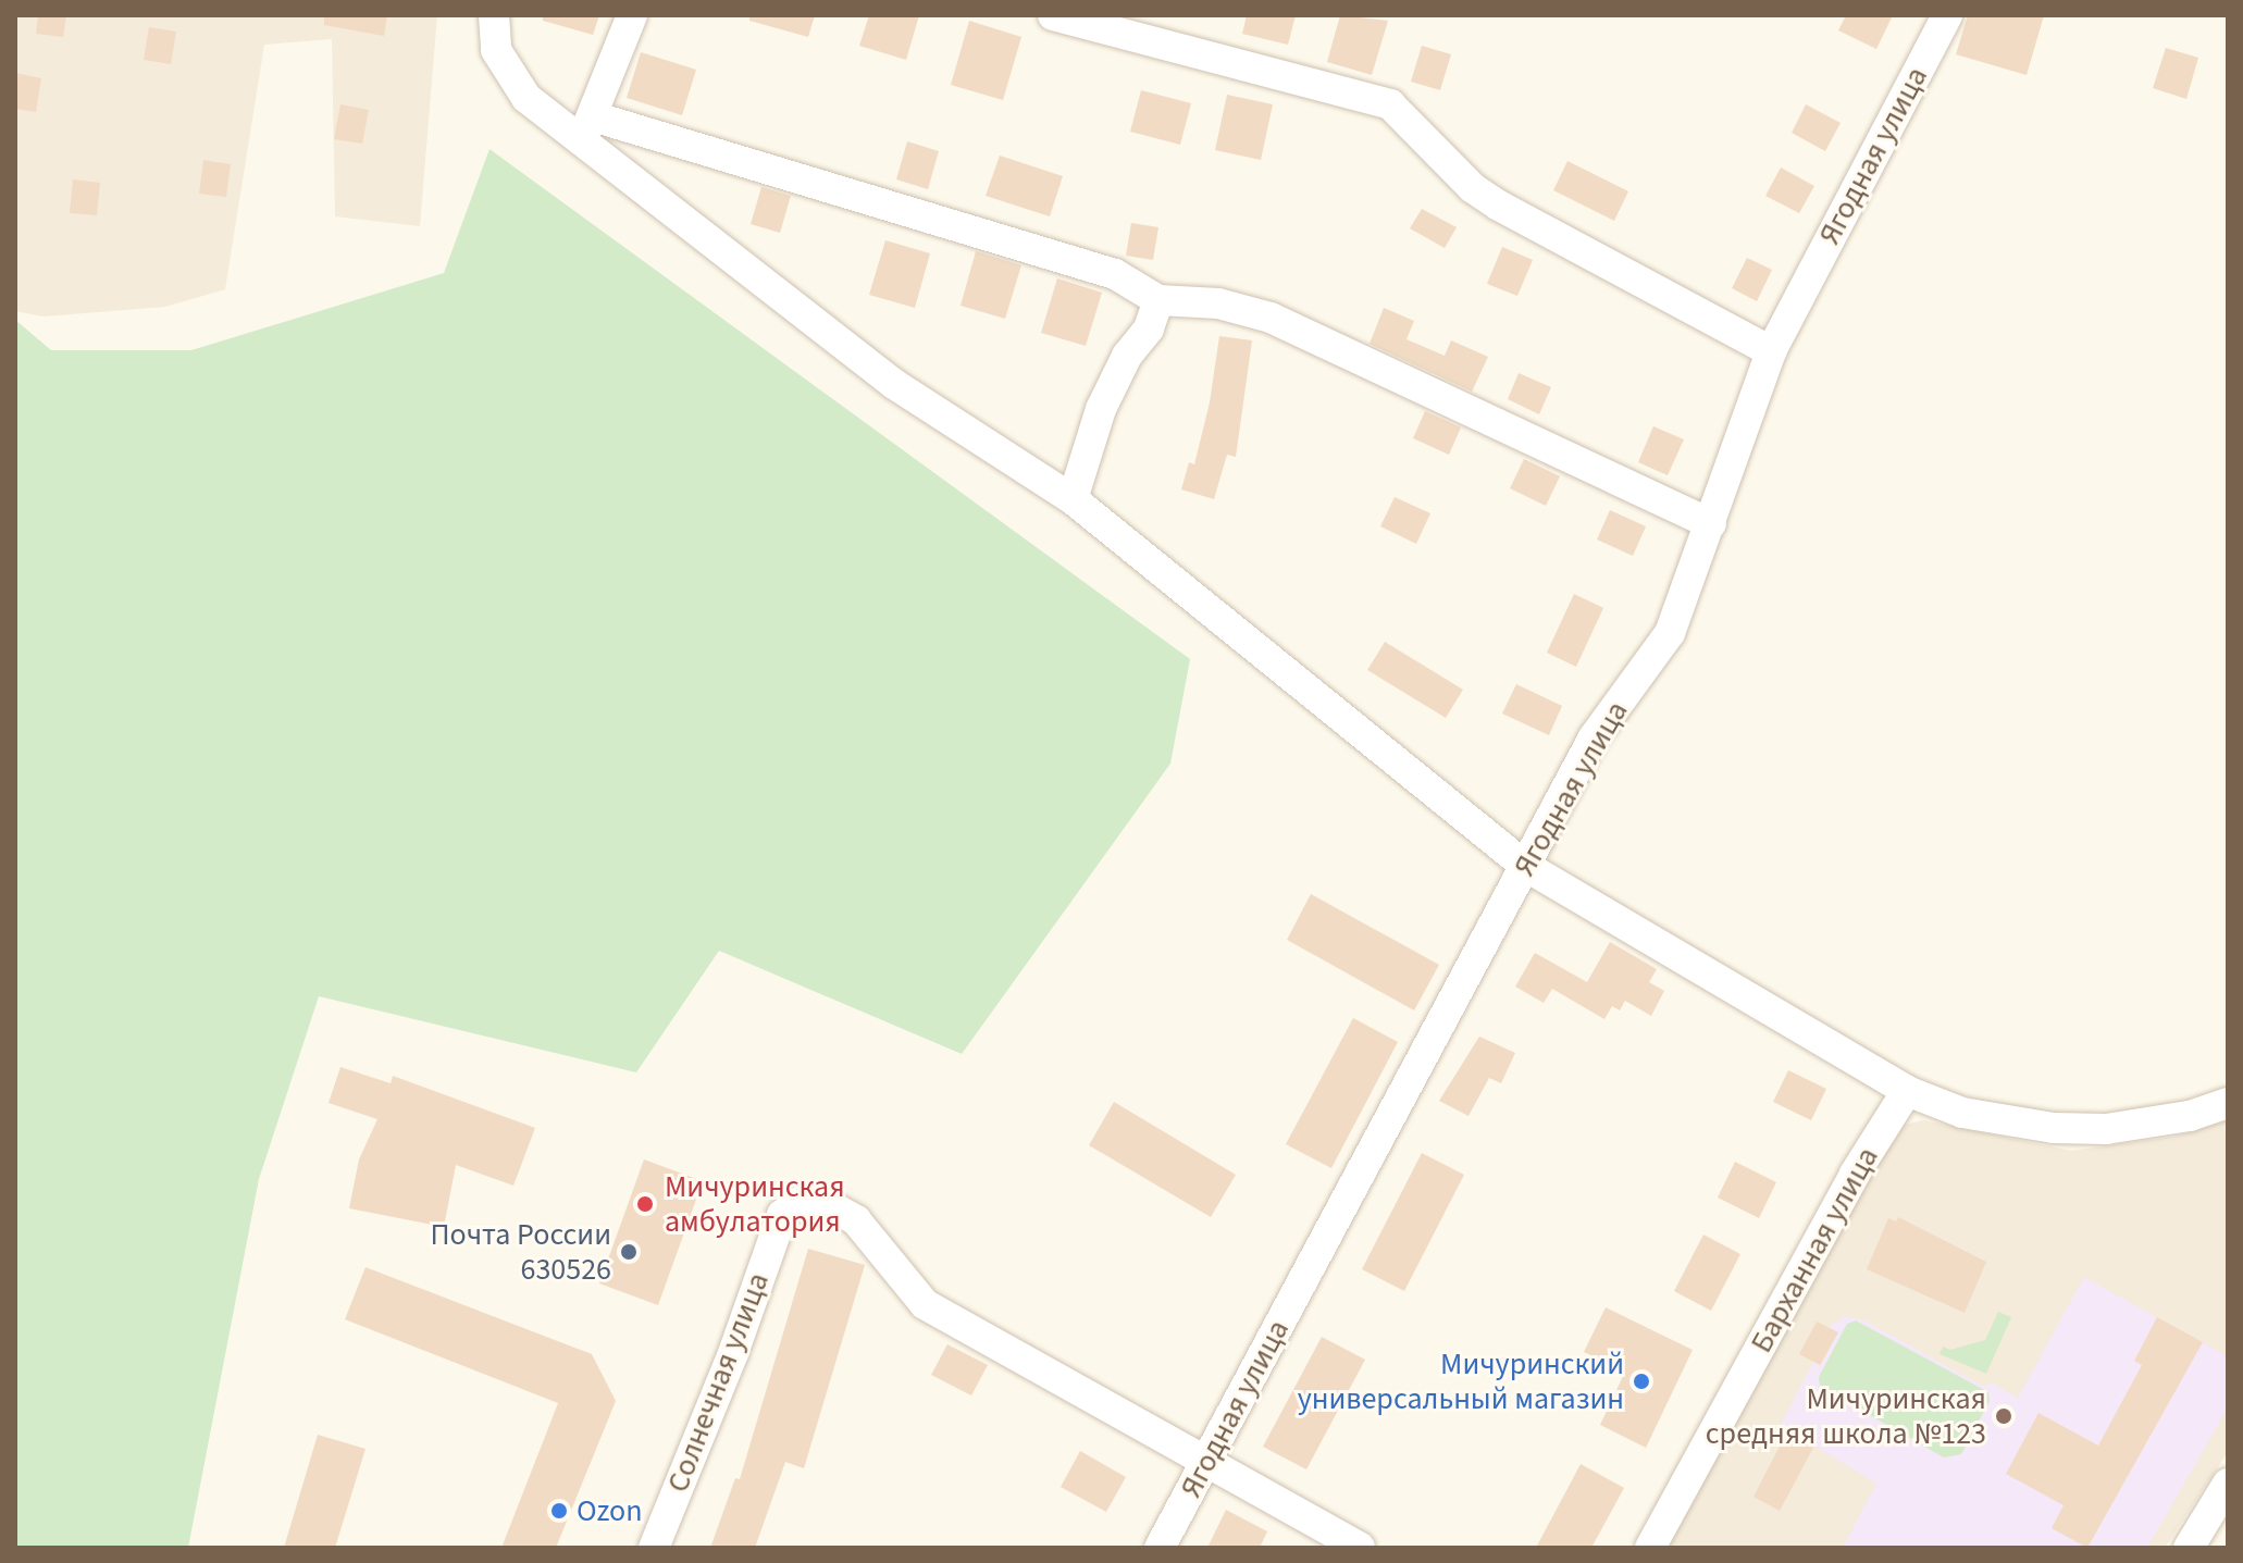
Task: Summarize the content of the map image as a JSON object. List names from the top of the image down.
{
  "streets": {
    "street": ["Ягодная улица", "Барханная улица", "Солнечная улица"]
  },
  "crossings": [
    ["Ягодная улица", "Солнечная улица"]
  ],
  "places": [
    "Мичуринская амбулатория",
    "Почта России 630526",
    "Мичуринский универсальный магазин",
    "Мичуринская средняя школа №123",
    "Ozon"
  ]
}
